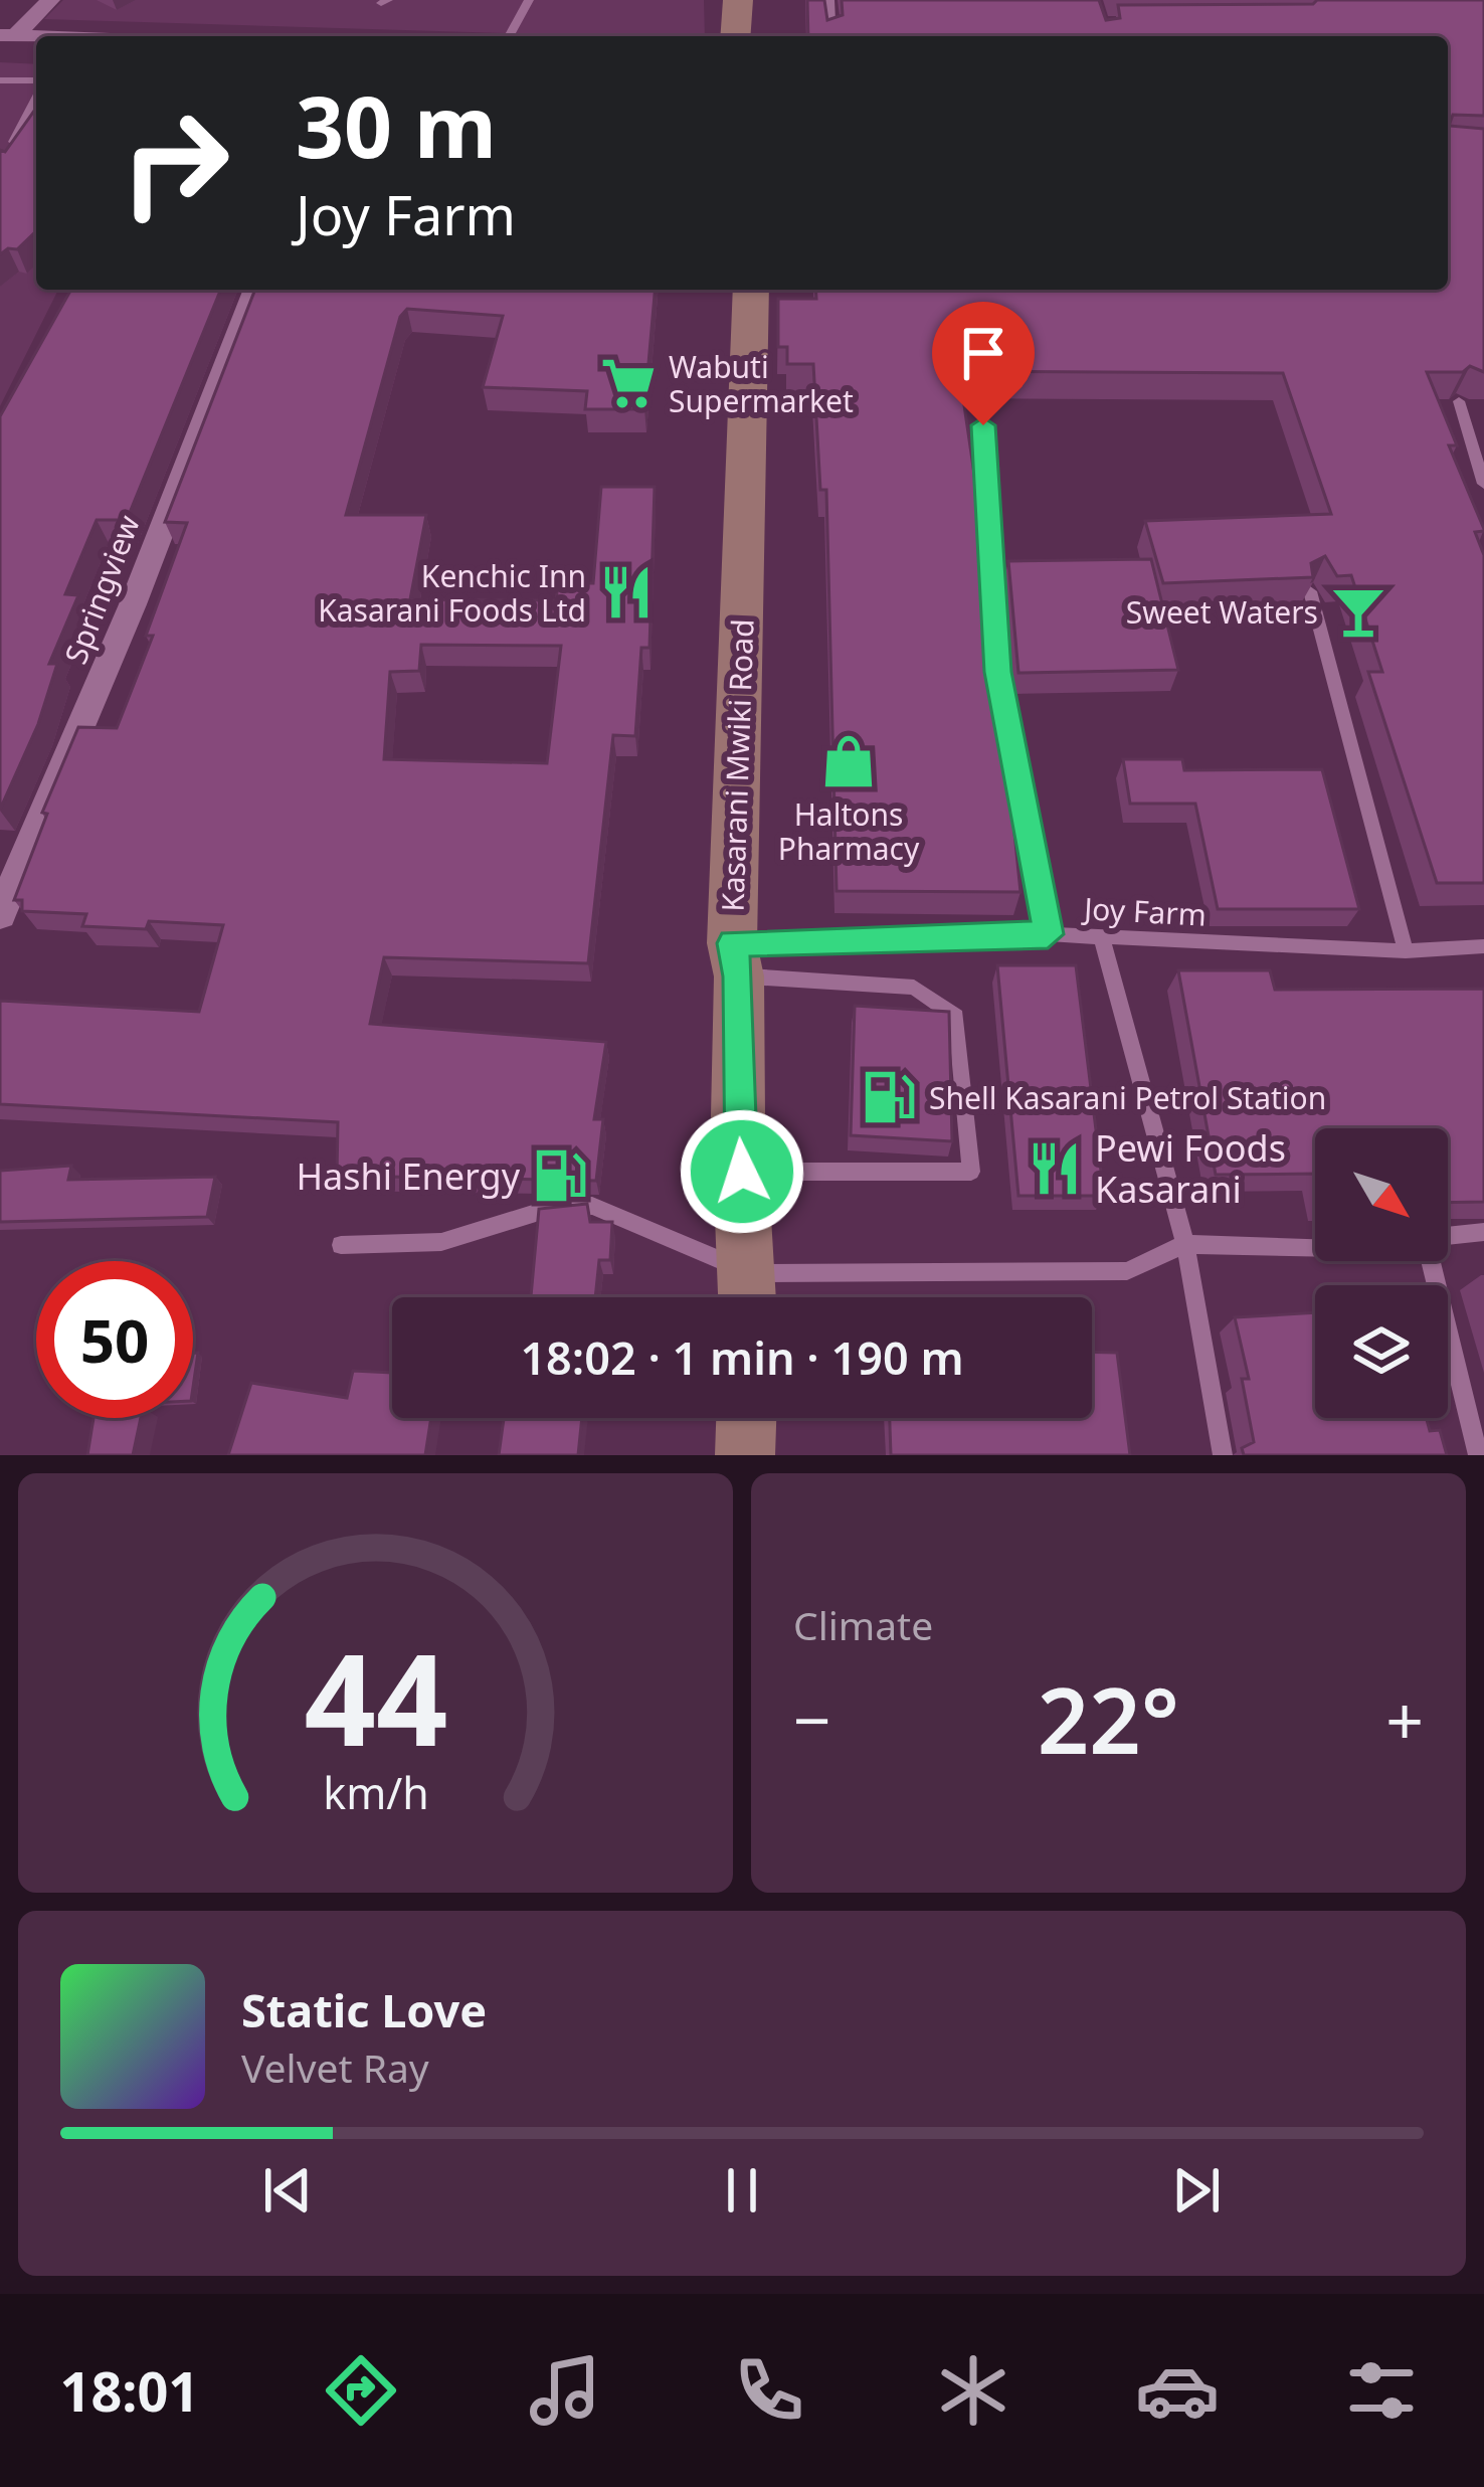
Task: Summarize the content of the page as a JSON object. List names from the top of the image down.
{
  "streets": {
    "main road": ["Kasarani Mwiki Road"],
    "street": ["Springview"],
    "lane": ["Joy Farm"]
  },
  "crossings": [
    ["Kasarani Mwiki Road", "Joy Farm"]
  ],
  "places": {
    "supermarket": ["Wabuti Supermarket"],
    "restaurant": ["Kenchic Inn Kasarani Foods Ltd", "Pewi Foods Kasarani"],
    "bar": ["Sweet Waters"],
    "shop": ["Haltons Pharmacy"],
    "fuel station": ["Shell Kasarani Petrol Station", "Hashi Energy"]
  },
  "north": "bottom right",
  "page": {
    "turn": ["30 m", "Joy Farm"],
    "limit": "50",
    "trip": "18:02 · 1 min · 190 m",
    "tile": "Climate",
    "heat": ["−", "22°", "+"],
    "song": ["Static Love", "Velvet Ray"],
    "tabs": "18:01",
    "gauge": ["44", "km/h"]
  }
}
